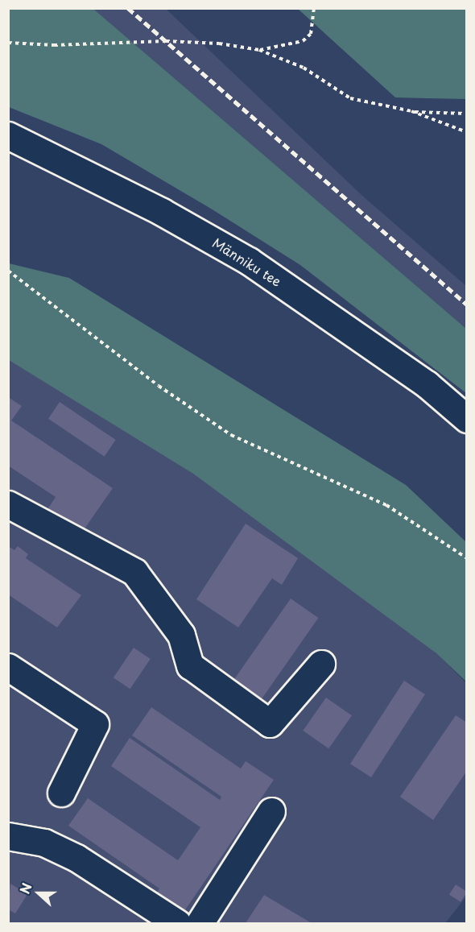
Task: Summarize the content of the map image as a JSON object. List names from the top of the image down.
{
  "streets": {
    "street": ["Männiku tee"]
  },
  "north": "left"
}
